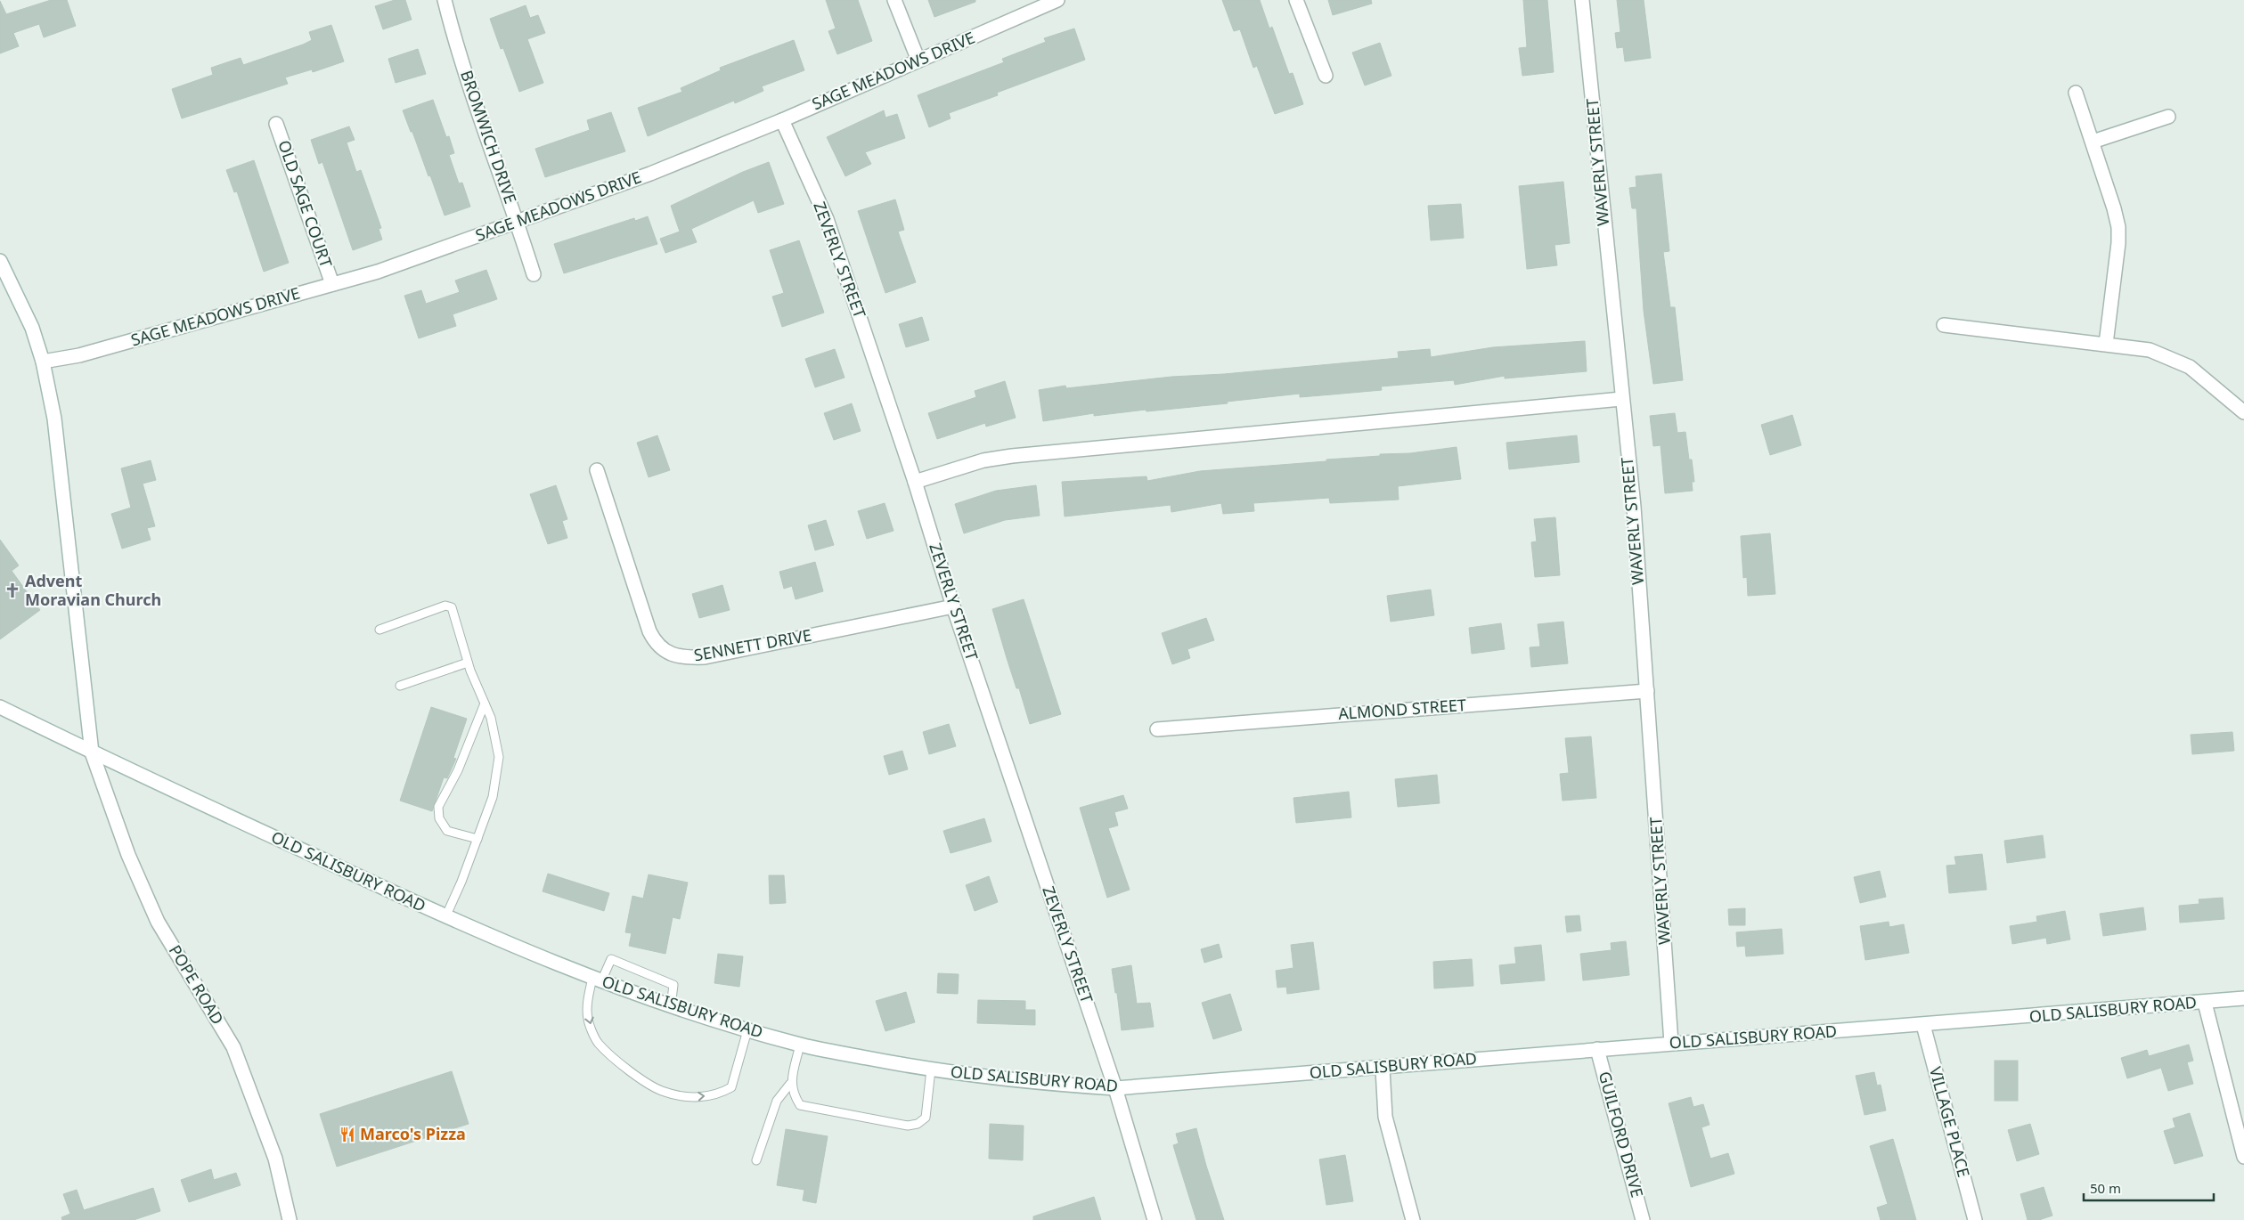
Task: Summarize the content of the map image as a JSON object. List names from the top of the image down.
{
  "streets": {
    "street": [
      "SAGE MEADOWS DRIVE",
      "BROMWICH DRIVE",
      "WAVERLY STREET",
      "OLD SAGE COURT",
      "ZEVERLY STREET",
      "SENNETT DRIVE",
      "ALMOND STREET",
      "OLD SALISBURY ROAD",
      "POPE ROAD",
      "VILLAGE PLACE",
      "GUILFORD DRIVE"
    ]
  },
  "crossings": [
    ["SAGE MEADOWS DRIVE", "BROMWICH DRIVE"],
    ["SAGE MEADOWS DRIVE", "OLD SAGE COURT"],
    ["SAGE MEADOWS DRIVE", "ZEVERLY STREET"],
    ["SAGE MEADOWS DRIVE", "POPE ROAD"],
    ["WAVERLY STREET", "ALMOND STREET"],
    ["WAVERLY STREET", "OLD SALISBURY ROAD"],
    ["ZEVERLY STREET", "SENNETT DRIVE"],
    ["ZEVERLY STREET", "OLD SALISBURY ROAD"],
    ["OLD SALISBURY ROAD", "POPE ROAD"],
    ["OLD SALISBURY ROAD", "VILLAGE PLACE"],
    ["OLD SALISBURY ROAD", "GUILFORD DRIVE"]
  ],
  "places": {
    "church": ["Advent Moravian Church"],
    "restaurant": ["Marco's Pizza"]
  },
  "scale_bar": "50 m"
}
